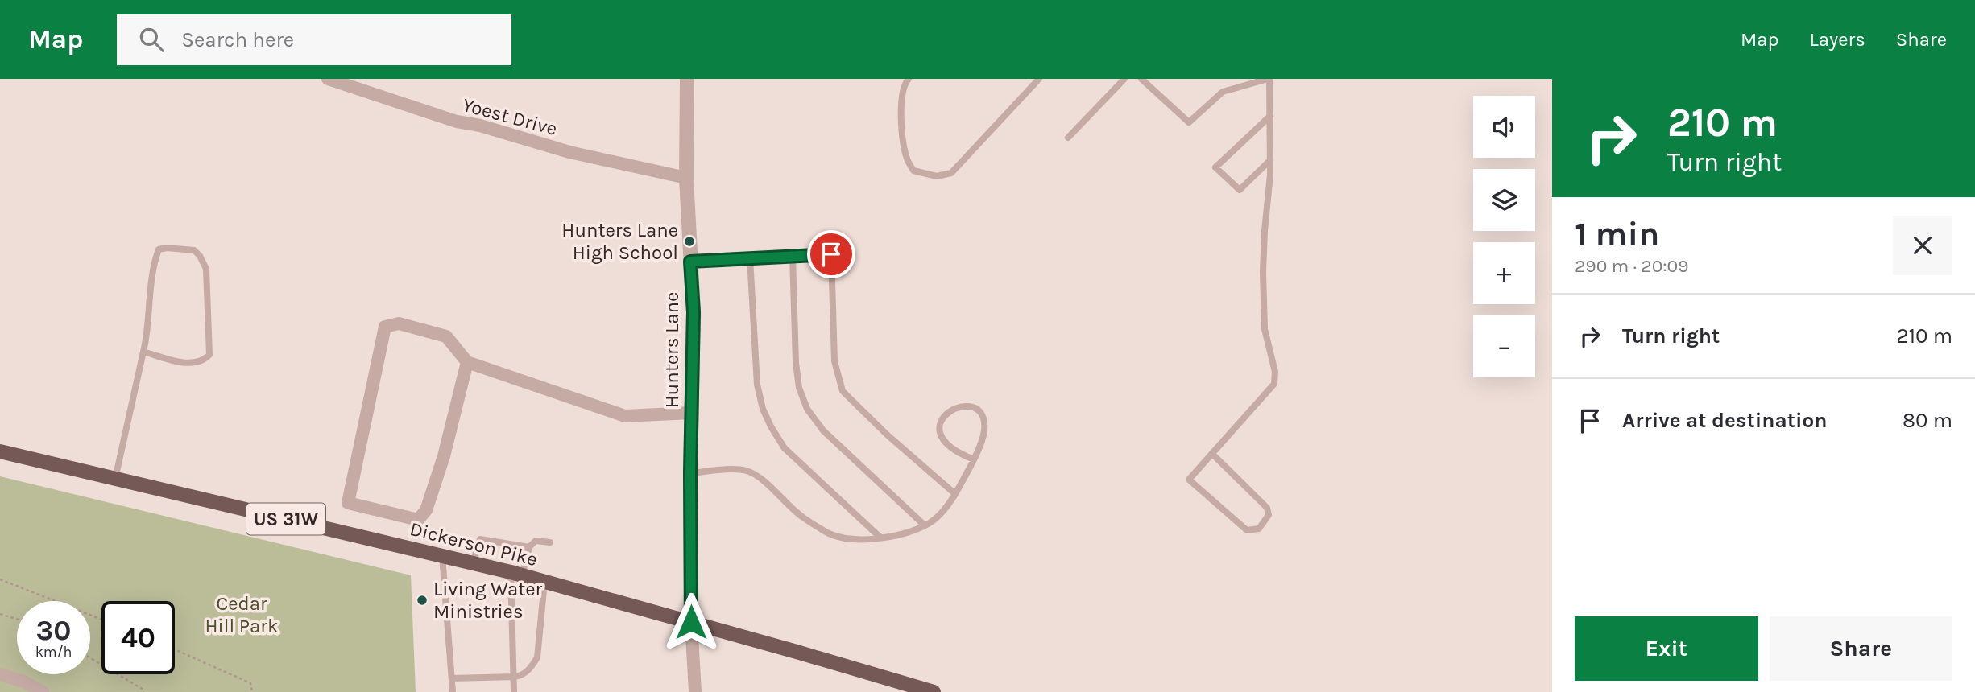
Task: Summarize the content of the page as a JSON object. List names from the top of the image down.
{
  "streets": {
    "main road": ["US 31W", "Dickerson Pike"],
    "street": ["Yoest Drive", "Hunters Lane"]
  },
  "crossings": [
    ["Yoest Drive", "Hunters Lane"],
    ["Hunters Lane", "Dickerson Pike"]
  ],
  "parks": ["Cedar Hill Park"],
  "places": ["Hunters Lane High School", "Living Water Ministries"],
  "page": {
    "header": "Map",
    "search": "Search here",
    "nav": ["Map", "Layers", "Share"],
    "turn": ["210 m", "Turn right"],
    "map_buttons": ["+", "−"],
    "heading": ["1 min", "290 m · 20:09"],
    "list": [
      {
        "name": "Turn right",
        "value": "210 m"
      },
      {
        "name": "Arrive at destination",
        "value": "80 m"
      }
    ],
    "speed": "30 km/h",
    "limit": "40",
    "buttons": ["Exit", "Share"]
  }
}
